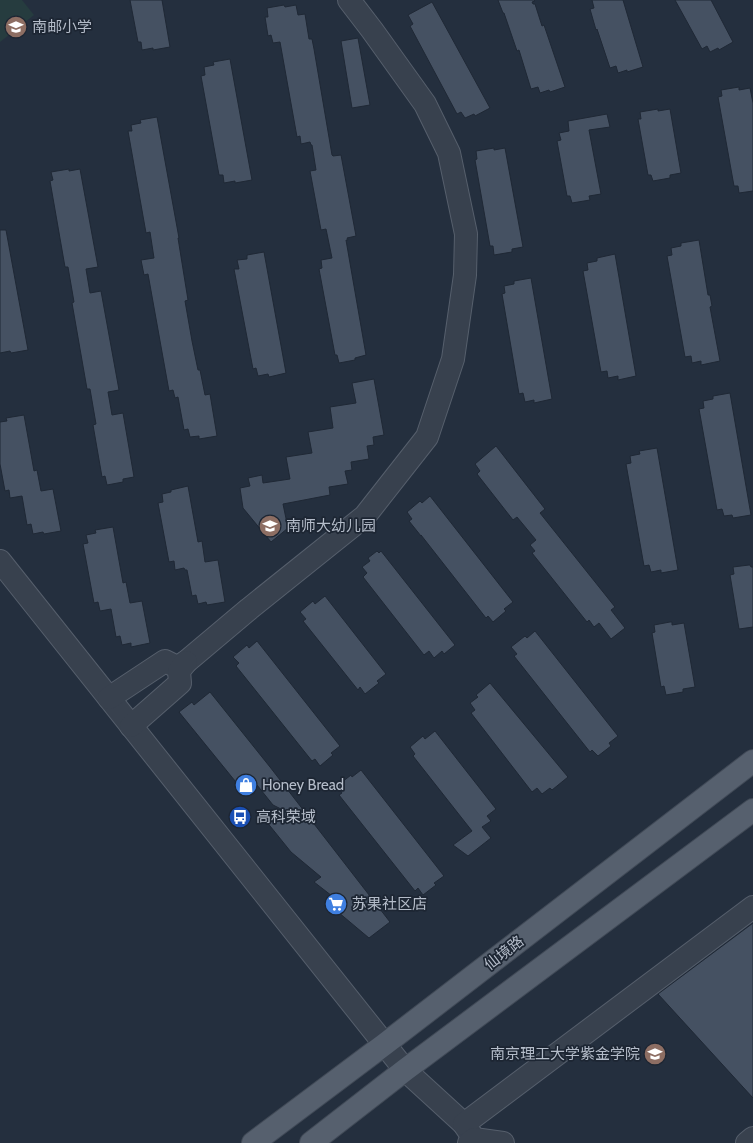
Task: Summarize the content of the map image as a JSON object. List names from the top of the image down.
{
  "streets": {
    "main road": ["仙境路"]
  },
  "places": {
    "school or university": ["南邮小学", "南师大幼儿园", "南京理工大学紫金学院"],
    "shop": ["Honey Bread"],
    "bus stop": ["高科荣域"],
    "supermarket": ["苏果社区店"]
  }
}
